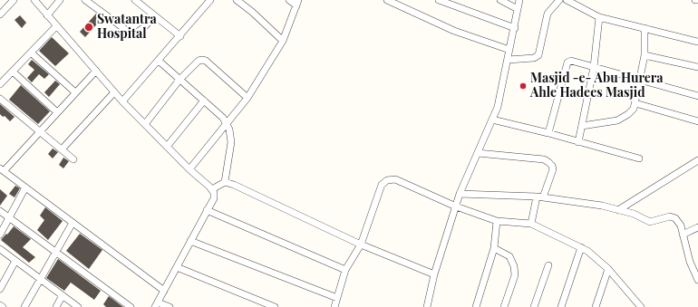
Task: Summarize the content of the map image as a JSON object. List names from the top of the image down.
{
  "places": ["Swatantra Hospital", "Masjid -e- Abu Hurera Ahle Hadees Masjid"]
}
